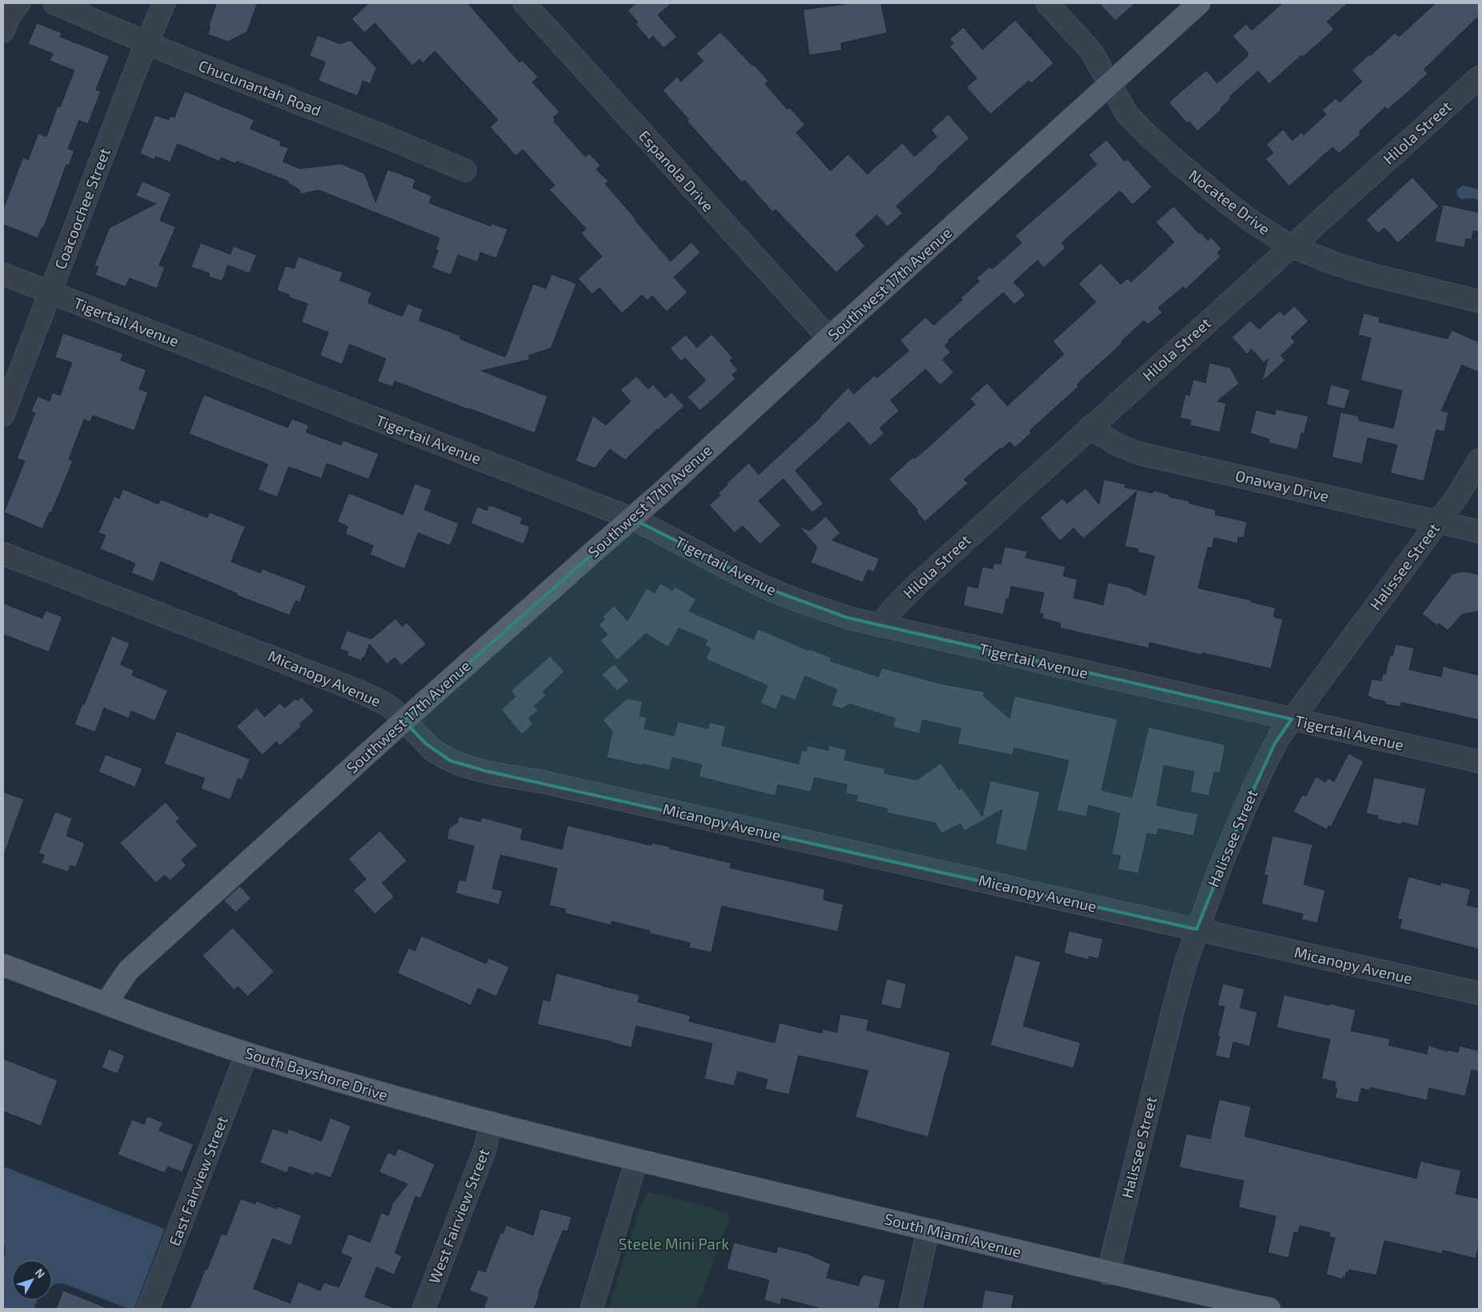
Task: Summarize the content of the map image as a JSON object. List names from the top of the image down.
{
  "streets": {
    "main road": ["Southwest 17th Avenue", "South Bayshore Drive", "South Miami Avenue"],
    "street": [
      "Chucunantah Road",
      "Hilola Street",
      "Espanola Drive",
      "Nocatee Drive",
      "Coacoochee Street",
      "Tigertail Avenue",
      "Onaway Drive",
      "Halissee Street",
      "Micanopy Avenue",
      "East Fairview Street",
      "West Fairview Street"
    ]
  },
  "crossings": [
    ["Chucunantah Road", "Coacoochee Street"],
    ["Hilola Street", "Nocatee Drive"],
    ["Hilola Street", "Tigertail Avenue"],
    ["Hilola Street", "Onaway Drive"],
    ["Espanola Drive", "Southwest 17th Avenue"],
    ["Nocatee Drive", "Southwest 17th Avenue"],
    ["Coacoochee Street", "Tigertail Avenue"],
    ["Southwest 17th Avenue", "Tigertail Avenue"],
    ["Southwest 17th Avenue", "Micanopy Avenue"],
    ["Southwest 17th Avenue", "South Bayshore Drive"],
    ["Tigertail Avenue", "Halissee Street"],
    ["Onaway Drive", "Halissee Street"],
    ["Halissee Street", "Micanopy Avenue"],
    ["Halissee Street", "South Miami Avenue"],
    ["South Bayshore Drive", "East Fairview Street"],
    ["South Bayshore Drive", "West Fairview Street"],
    ["South Bayshore Drive", "South Miami Avenue"]
  ],
  "parks": ["Steele Mini Park"],
  "north": "top right"
}
